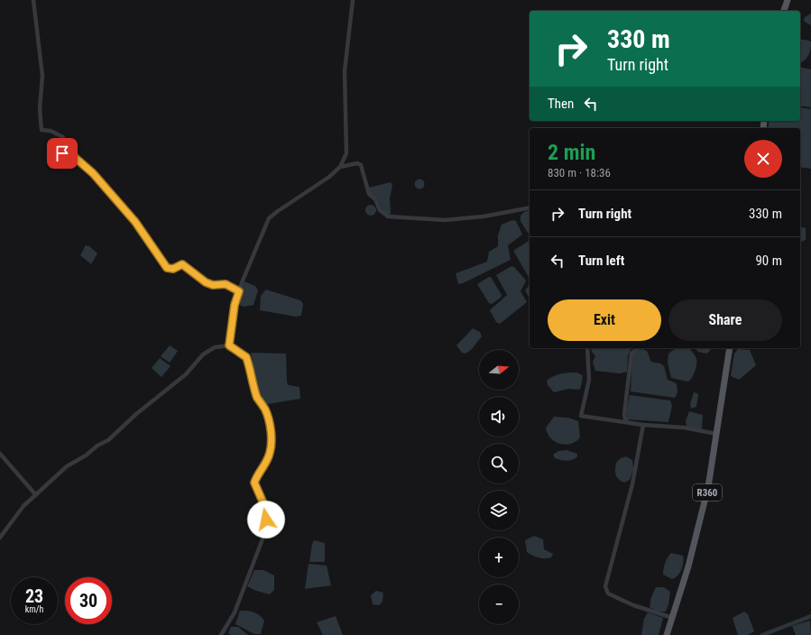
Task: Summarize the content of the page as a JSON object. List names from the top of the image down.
{
  "streets": {
    "main road": ["R360"]
  },
  "north": "right",
  "page": {
    "turn": ["330 m", "Turn right"],
    "then": "Then",
    "heading": ["2 min", "830 m · 18:36"],
    "list": [
      {
        "name": "Turn right",
        "value": "330 m"
      },
      {
        "name": "Turn left",
        "value": "90 m"
      }
    ],
    "buttons": ["Exit", "Share"],
    "map_buttons": ["+", "−"],
    "speed": "23 km/h",
    "limit": "30"
  }
}
